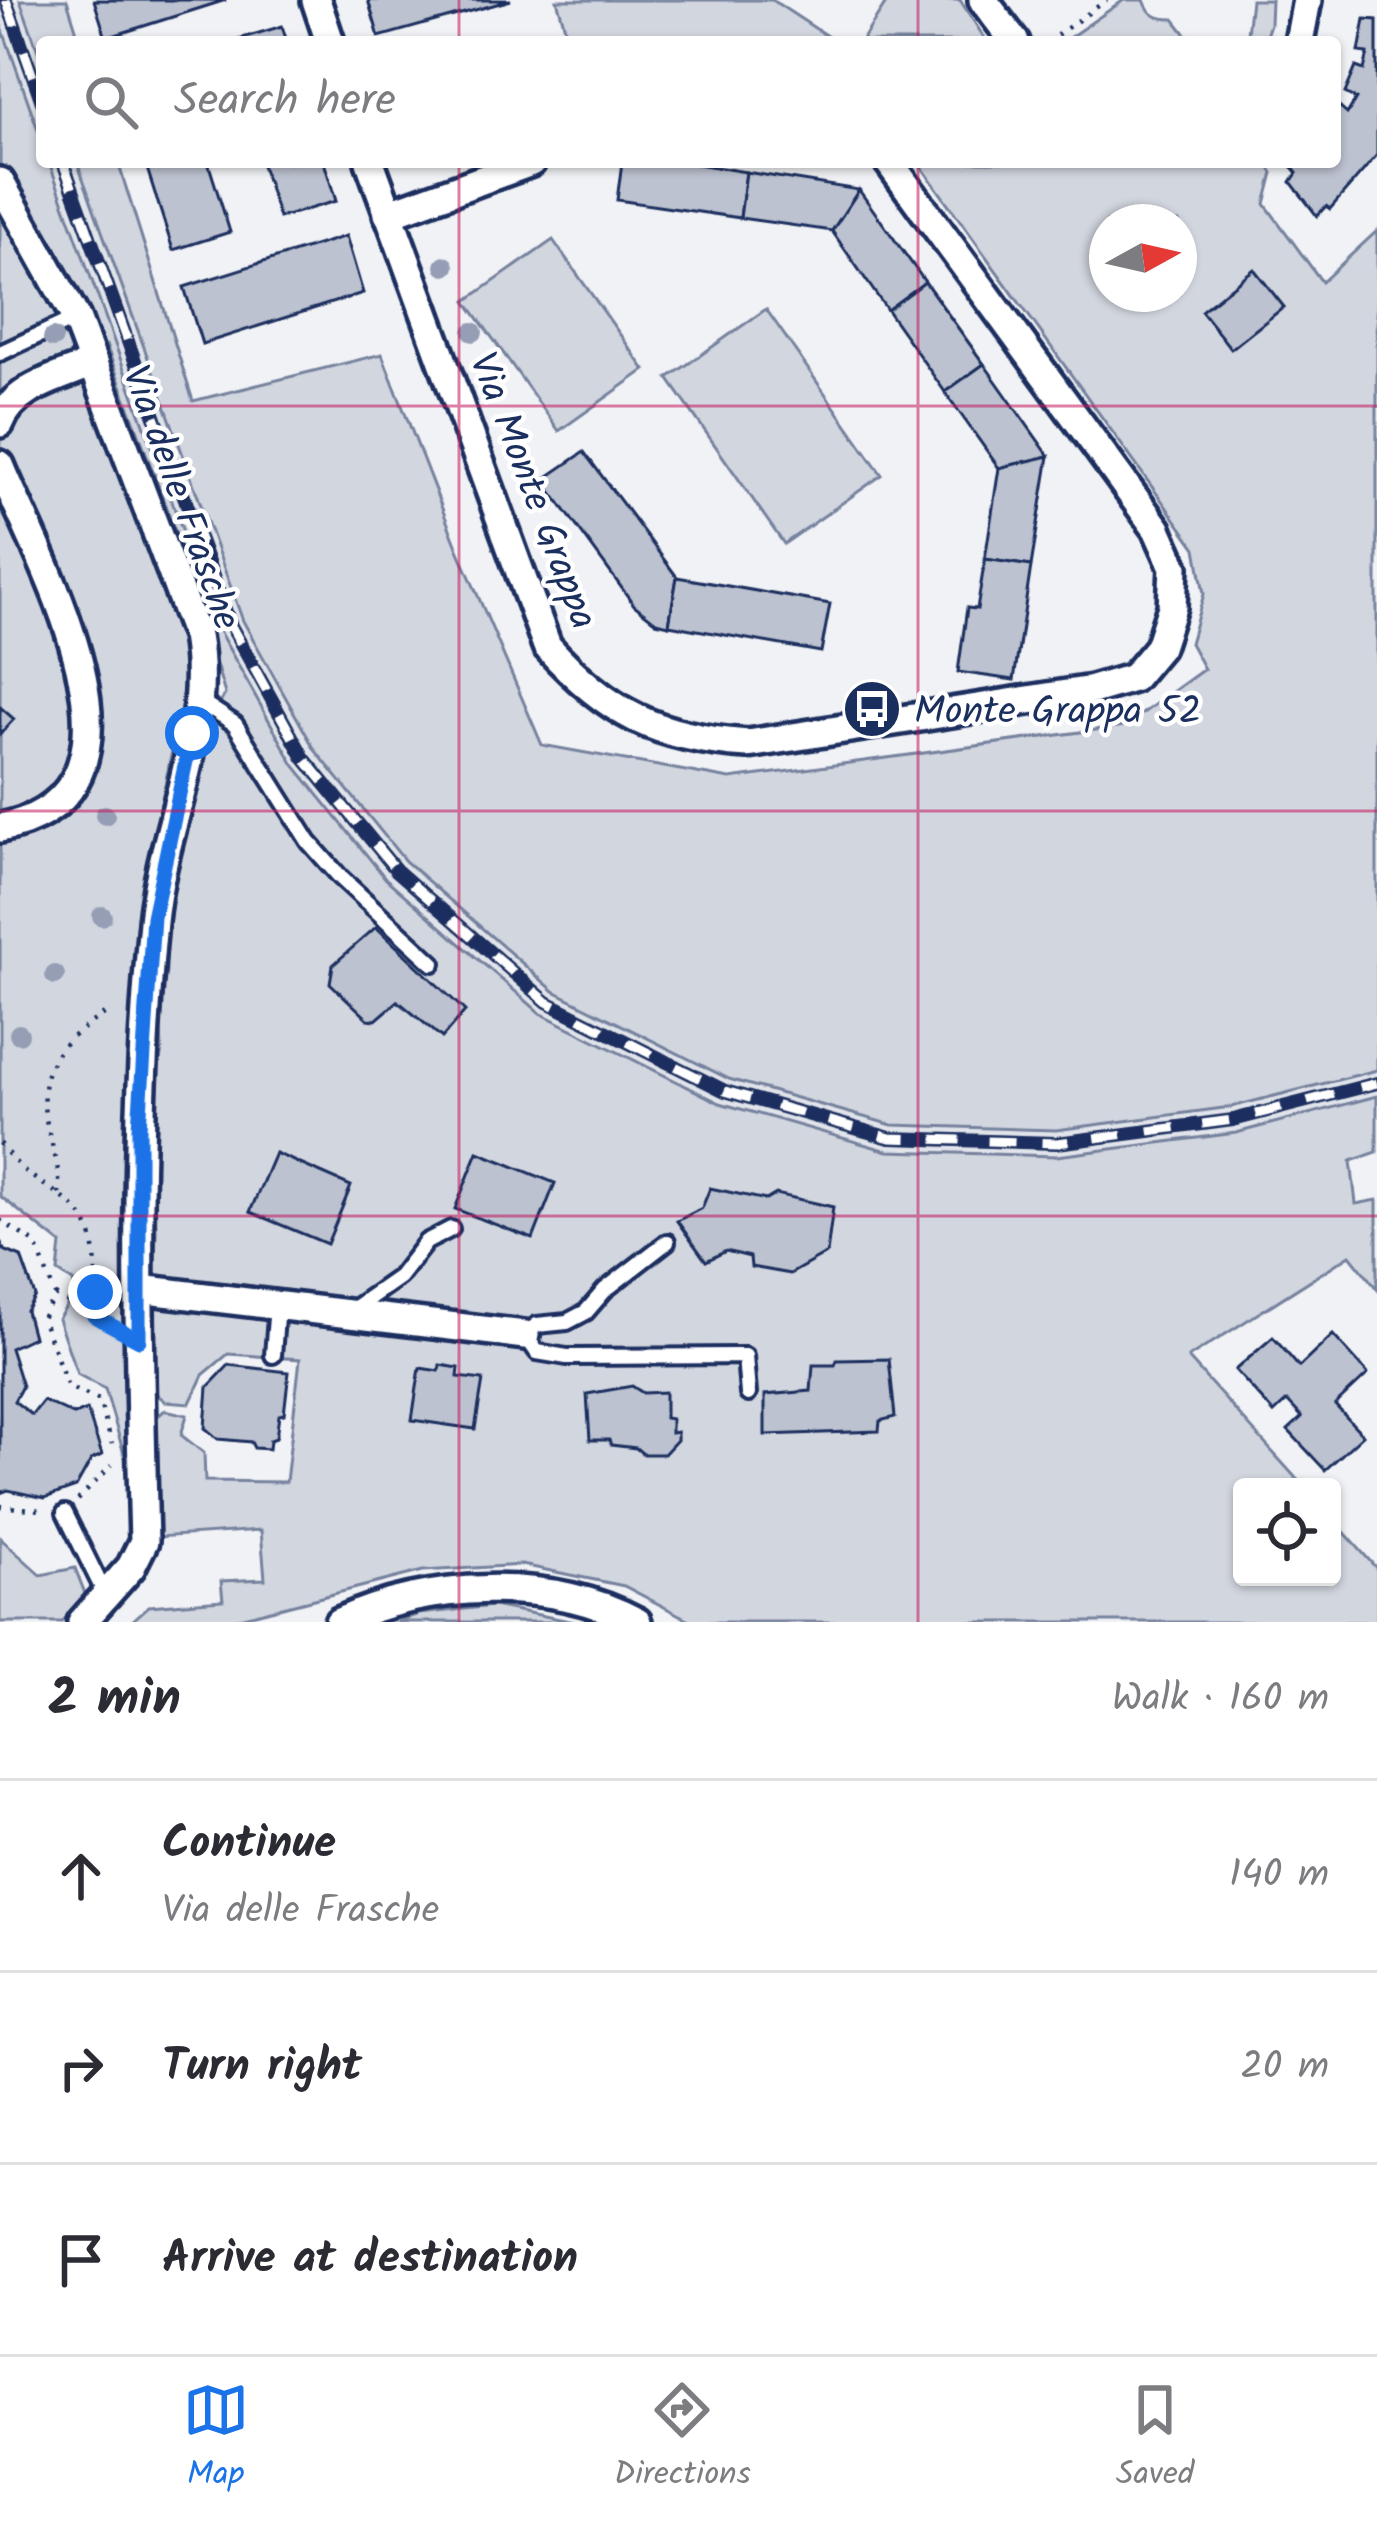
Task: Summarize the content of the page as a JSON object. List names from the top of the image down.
{
  "streets": {
    "street": ["Via Monte Grappa", "Via delle Frasche"]
  },
  "places": {
    "bus stop": ["Monte Grappa 52"]
  },
  "north": "right",
  "page": {
    "search": "Search here",
    "heading": ["2 min", "Walk · 160 m"],
    "list": [
      ["Continue", "Via delle Frasche", "140 m"],
      ["Turn right", "20 m"],
      "Arrive at destination"
    ],
    "nav": ["Map", "Directions", "Saved"]
  }
}
